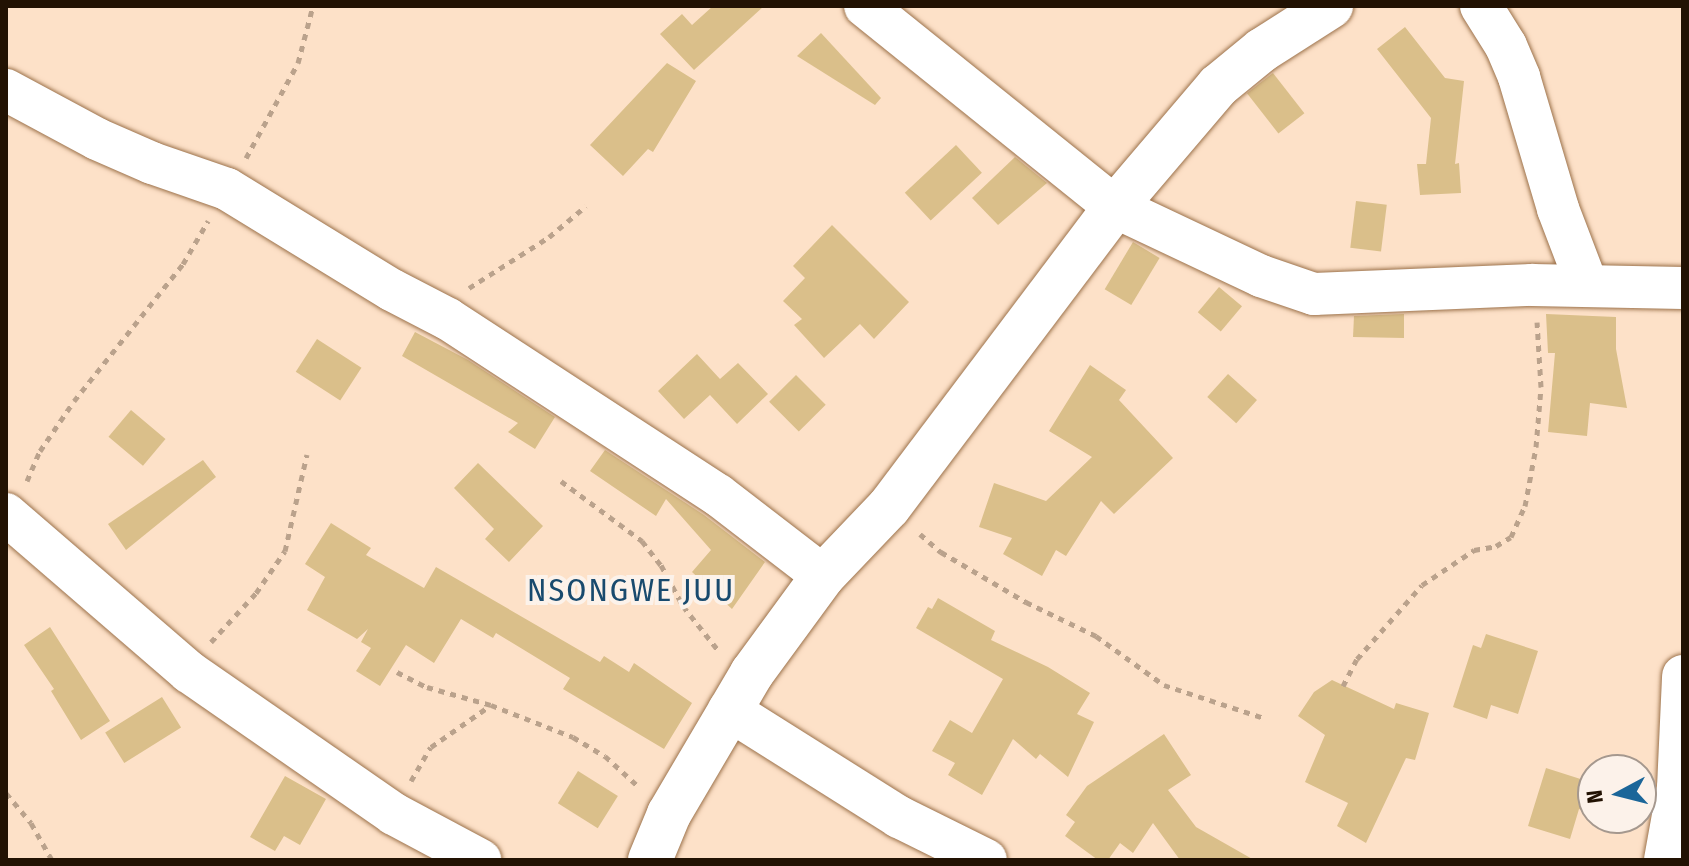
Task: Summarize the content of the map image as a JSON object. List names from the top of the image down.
{
  "districts": ["NSONGWE JUU"],
  "north": "left"
}
